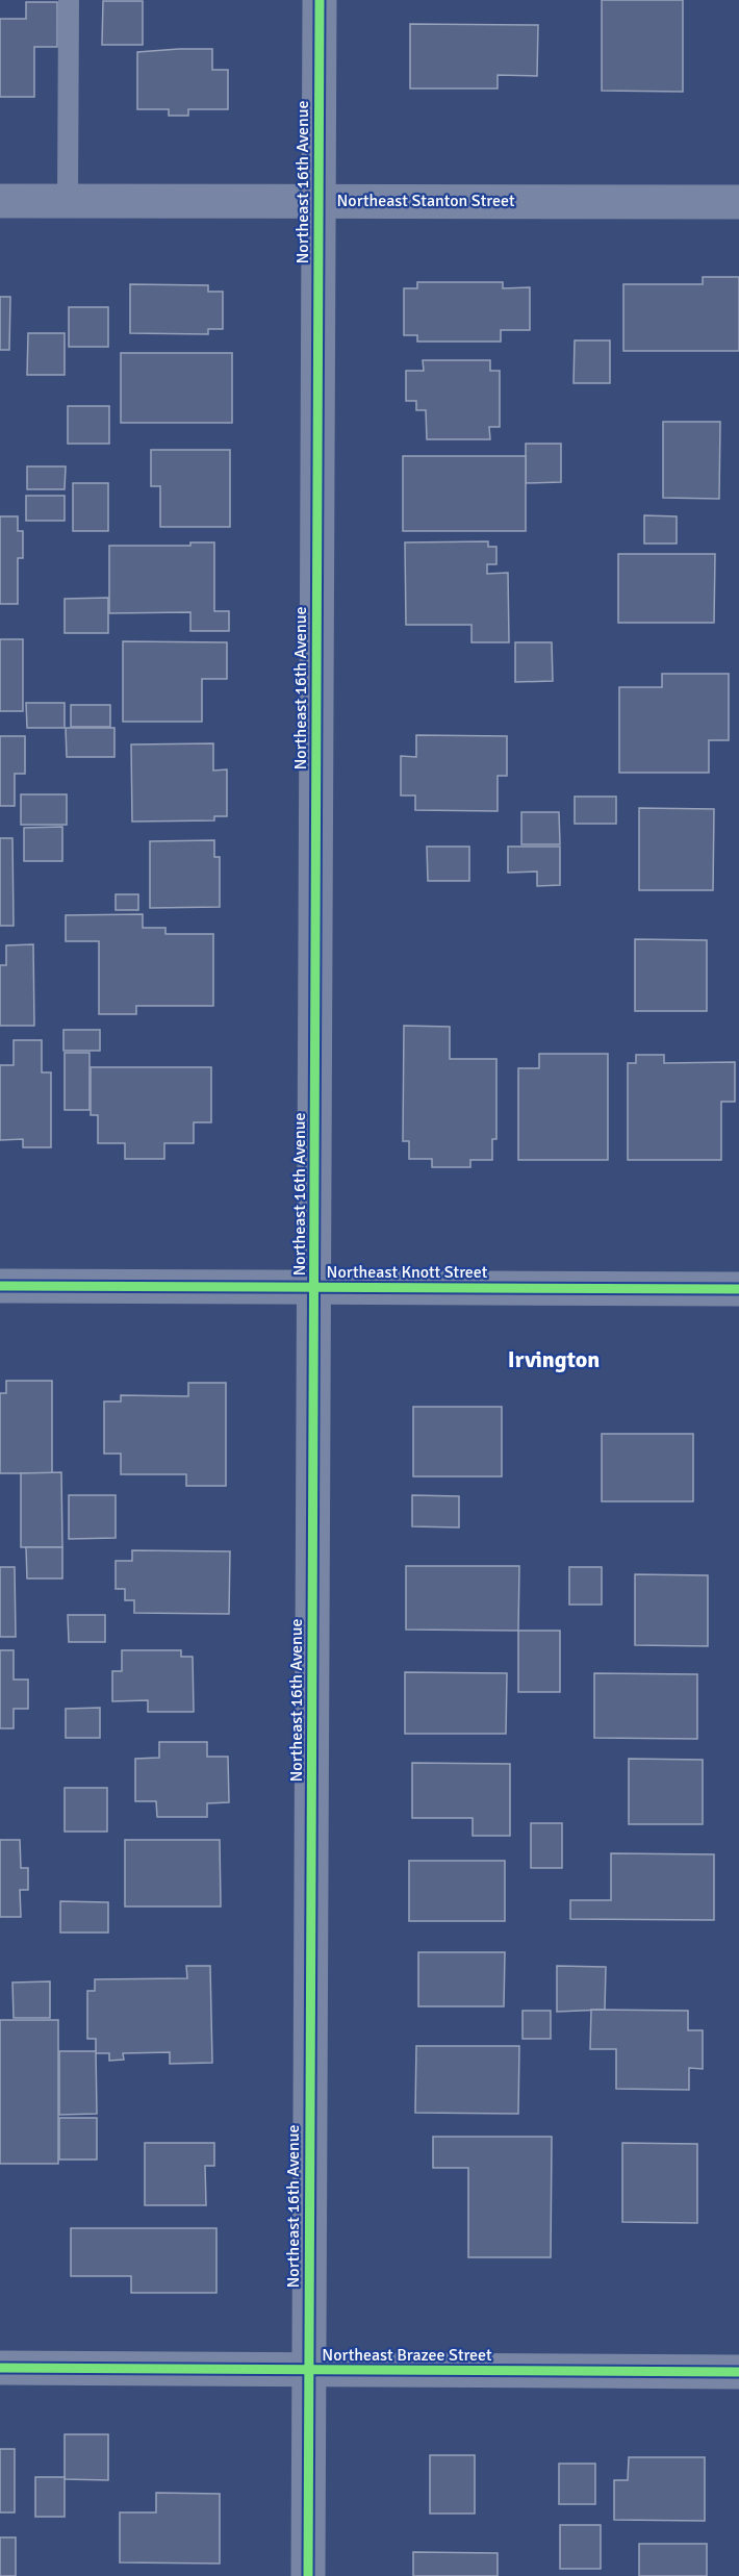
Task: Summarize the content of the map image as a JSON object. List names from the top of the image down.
{
  "streets": {
    "street": [
      "Northeast 16th Avenue",
      "Northeast Stanton Street",
      "Northeast Knott Street",
      "Northeast Brazee Street"
    ]
  },
  "crossings": [
    ["Northeast 16th Avenue", "Northeast Stanton Street"],
    ["Northeast 16th Avenue", "Northeast Knott Street"],
    ["Northeast 16th Avenue", "Northeast Brazee Street"]
  ],
  "districts": ["Irvington"]
}
